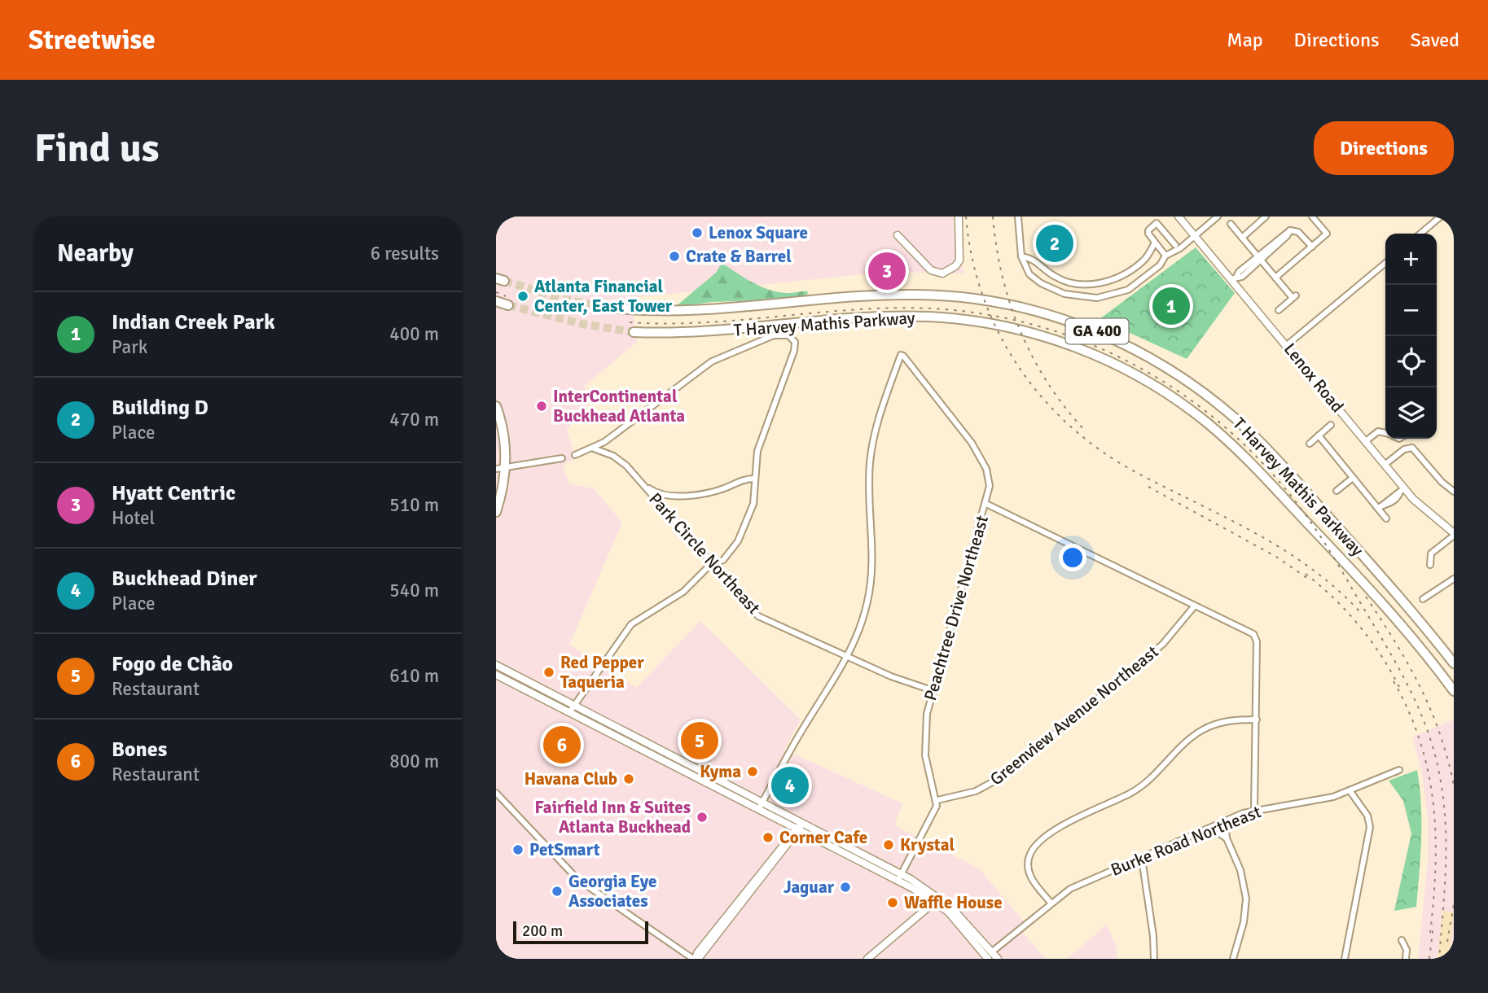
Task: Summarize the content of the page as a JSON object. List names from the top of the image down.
{
  "streets": {
    "highway": ["T Harvey Mathis Parkway", "GA 400"],
    "street": [
      "Lenox Road",
      "Park Circle Northeast",
      "Peachtree Drive Northeast",
      "Greenview Avenue Northeast",
      "Burke Road Northeast"
    ]
  },
  "crossings": [
    ["Park Circle Northeast", "Peachtree Drive Northeast"],
    ["Peachtree Drive Northeast", "Greenview Avenue Northeast"]
  ],
  "places": [
    "Lenox Square",
    "Crate & Barrel",
    "Atlanta Financial Center, East Tower",
    "InterContinental Buckhead Atlanta",
    "Red Pepper Taqueria",
    "Kyma",
    "Havana Club",
    "Fairfield Inn & Suites Atlanta Buckhead",
    "Corner Cafe",
    "Krystal",
    "PetSmart",
    "Jaguar",
    "Georgia Eye Associates",
    "Waffle House"
  ],
  "scale_bar": "200 m",
  "page": {
    "header": "Streetwise",
    "nav": ["Map", "Directions", "Saved"],
    "buttons": "Directions",
    "title": "Find us",
    "heading": ["Nearby", "6 results"],
    "pins": [
      "2",
      "3",
      "1",
      "5",
      "6",
      "4"
    ],
    "map_buttons": ["+", "−"],
    "list": [
      {
        "mark": "1",
        "name": "Indian Creek Park",
        "note": "Park",
        "value": "400 m"
      },
      {
        "mark": "2",
        "name": "Building D",
        "note": "Place",
        "value": "470 m"
      },
      {
        "mark": "3",
        "name": "Hyatt Centric",
        "note": "Hotel",
        "value": "510 m"
      },
      {
        "mark": "4",
        "name": "Buckhead Diner",
        "note": "Place",
        "value": "540 m"
      },
      {
        "mark": "5",
        "name": "Fogo de Chão",
        "note": "Restaurant",
        "value": "610 m"
      },
      {
        "mark": "6",
        "name": "Bones",
        "note": "Restaurant",
        "value": "800 m"
      }
    ],
    "scale": "200 m"
  }
}
